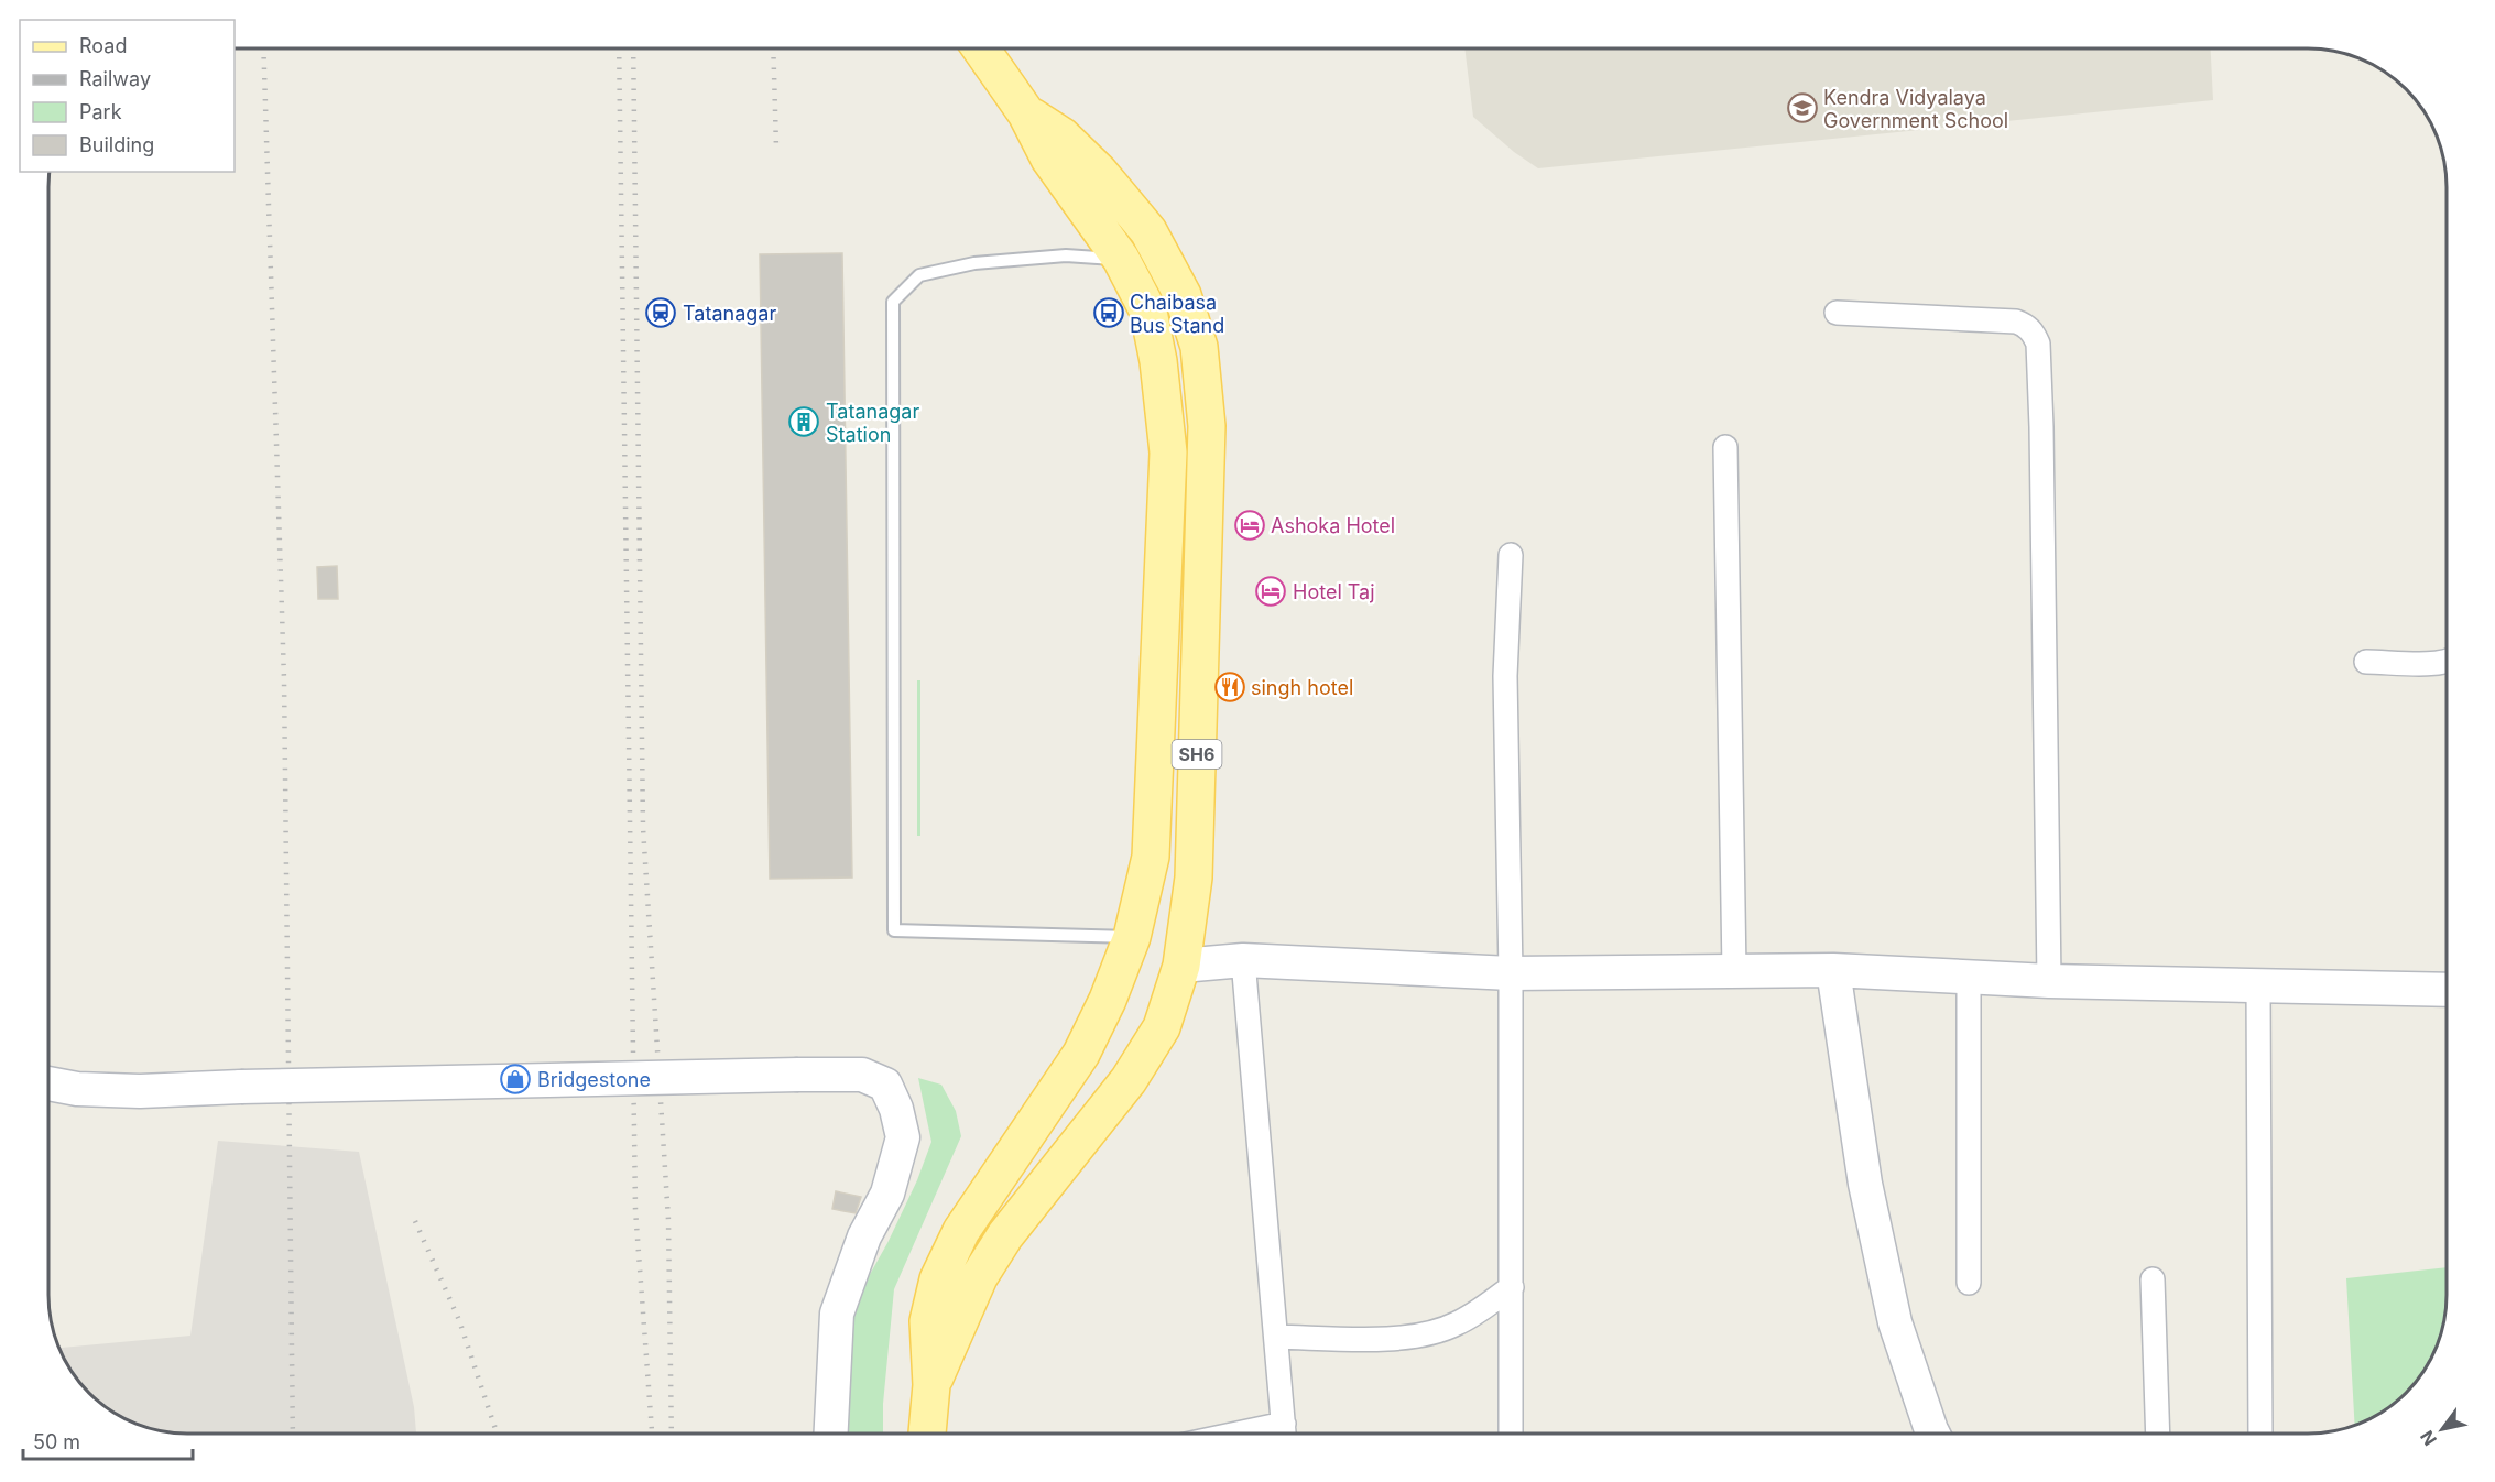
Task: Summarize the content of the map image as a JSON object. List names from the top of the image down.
{
  "streets": {
    "main road": ["SH6"]
  },
  "places": {
    "school or university": ["Kendra Vidyalaya Government School"],
    "station": ["Tatanagar"],
    "bus stop": ["Chaibasa Bus Stand"],
    "building": ["Tatanagar Station"],
    "hotel": ["Ashoka Hotel", "Hotel Taj"],
    "restaurant": ["singh hotel"],
    "shop": ["Bridgestone"]
  },
  "legend": [
    "Road",
    "Railway",
    "Park",
    "Building"
  ],
  "scale_bar": "50 m",
  "north": "bottom left"
}
